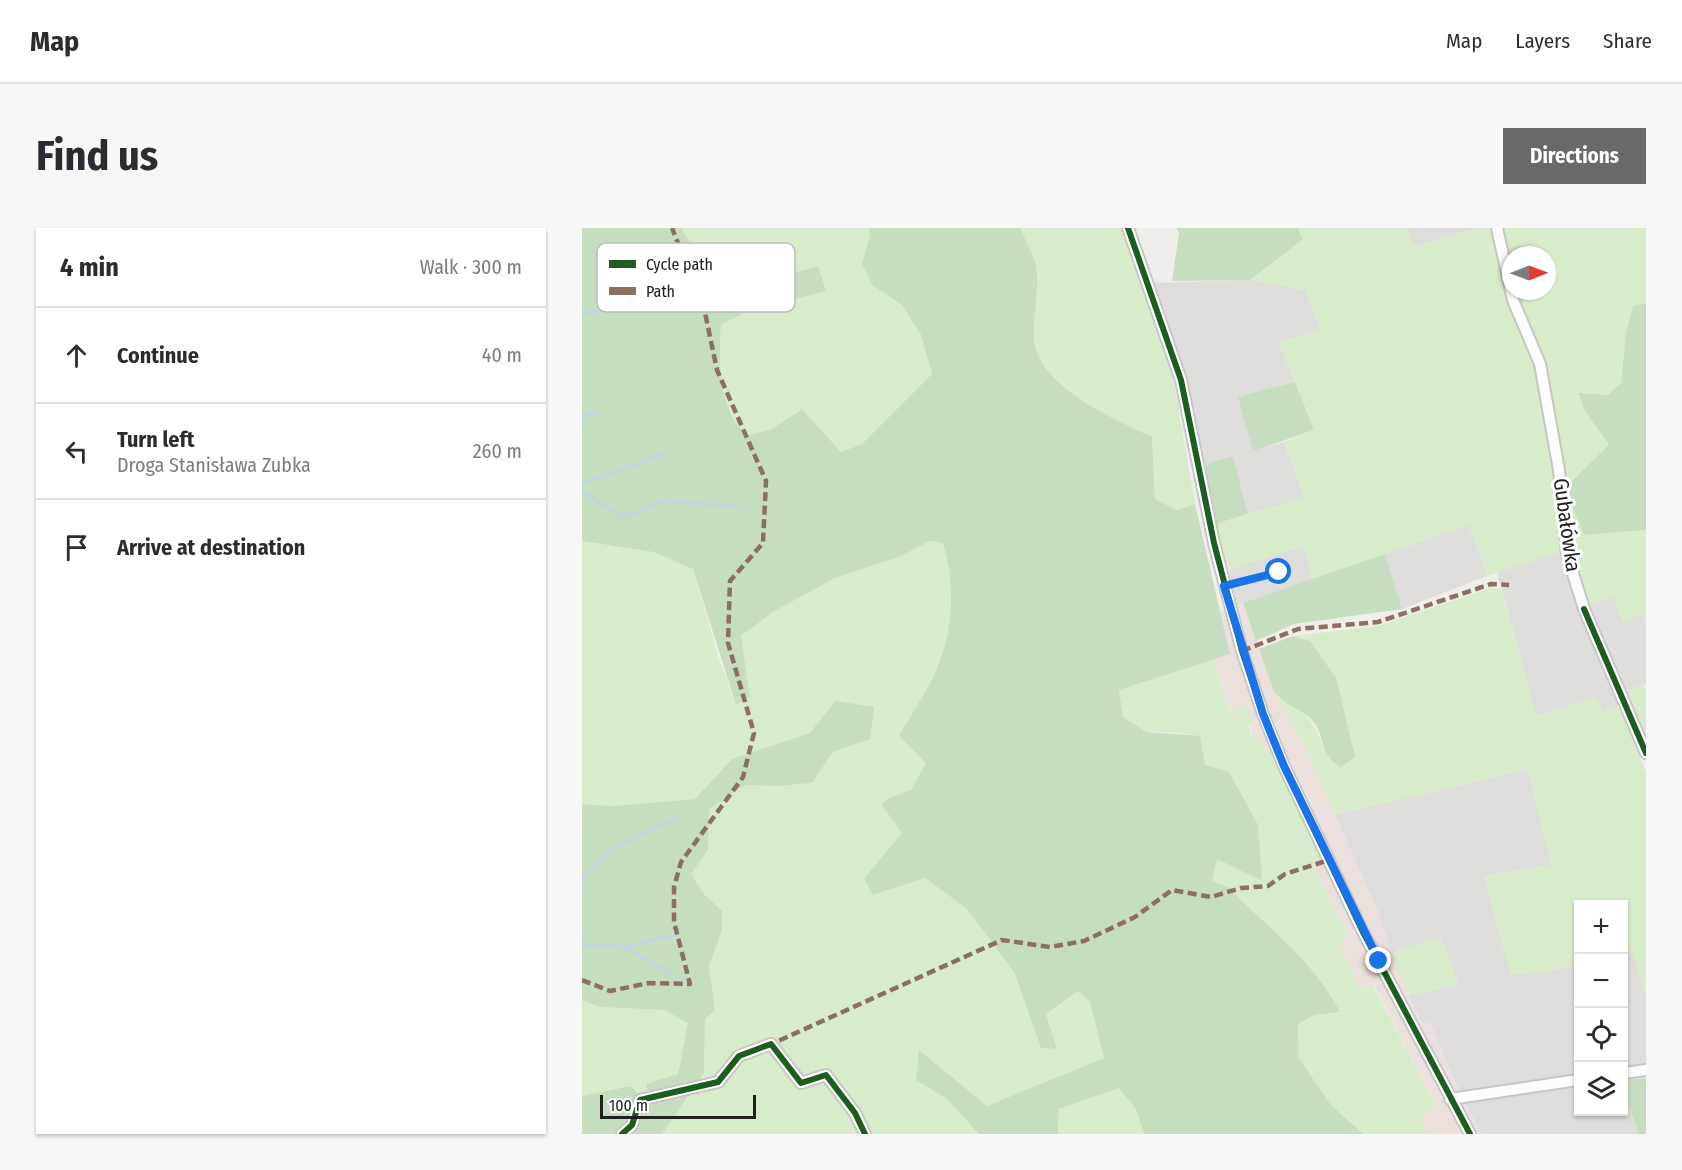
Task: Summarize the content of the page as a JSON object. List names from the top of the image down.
{
  "streets": {
    "street": ["Gubałówka"]
  },
  "legend": ["Cycle path", "Path"],
  "scale_bar": "100 m",
  "north": "right",
  "page": {
    "header": "Map",
    "nav": ["Map", "Layers", "Share"],
    "buttons": "Directions",
    "title": "Find us",
    "heading": ["4 min", "Walk · 300 m"],
    "list": [
      ["Continue", "40 m"],
      ["Turn left", "Droga Stanisława Zubka", "260 m"],
      "Arrive at destination"
    ],
    "map_buttons": ["+", "−"],
    "scale": "100 m"
  }
}
